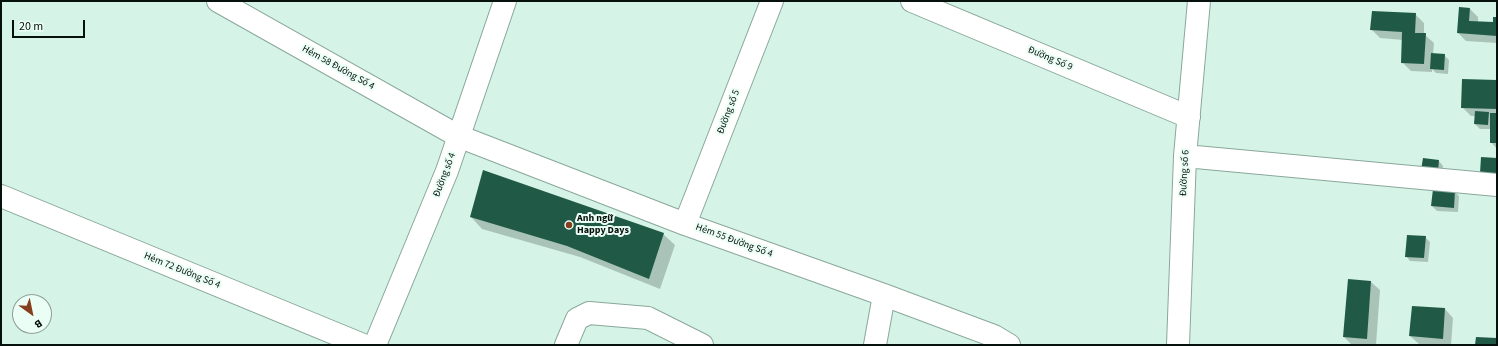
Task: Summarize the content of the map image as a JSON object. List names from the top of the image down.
{
  "streets": {
    "street": [
      "Đường Số 9",
      "Hẻm 58 Đường Số 4",
      "Đường số 5",
      "Đường số 6",
      "Đường số 4",
      "Hẻm 55 Đường Số 4",
      "Hẻm 72 Đường Số 4"
    ]
  },
  "crossings": [
    ["Đường Số 9", "Đường số 6"],
    ["Hẻm 58 Đường Số 4", "Đường số 4"],
    ["Hẻm 58 Đường Số 4", "Hẻm 55 Đường Số 4"],
    ["Đường số 5", "Hẻm 55 Đường Số 4"],
    ["Đường số 4", "Hẻm 55 Đường Số 4"]
  ],
  "places": ["Anh ngữ Happy Days"],
  "scale_bar": "20 m",
  "north": "bottom right"
}
